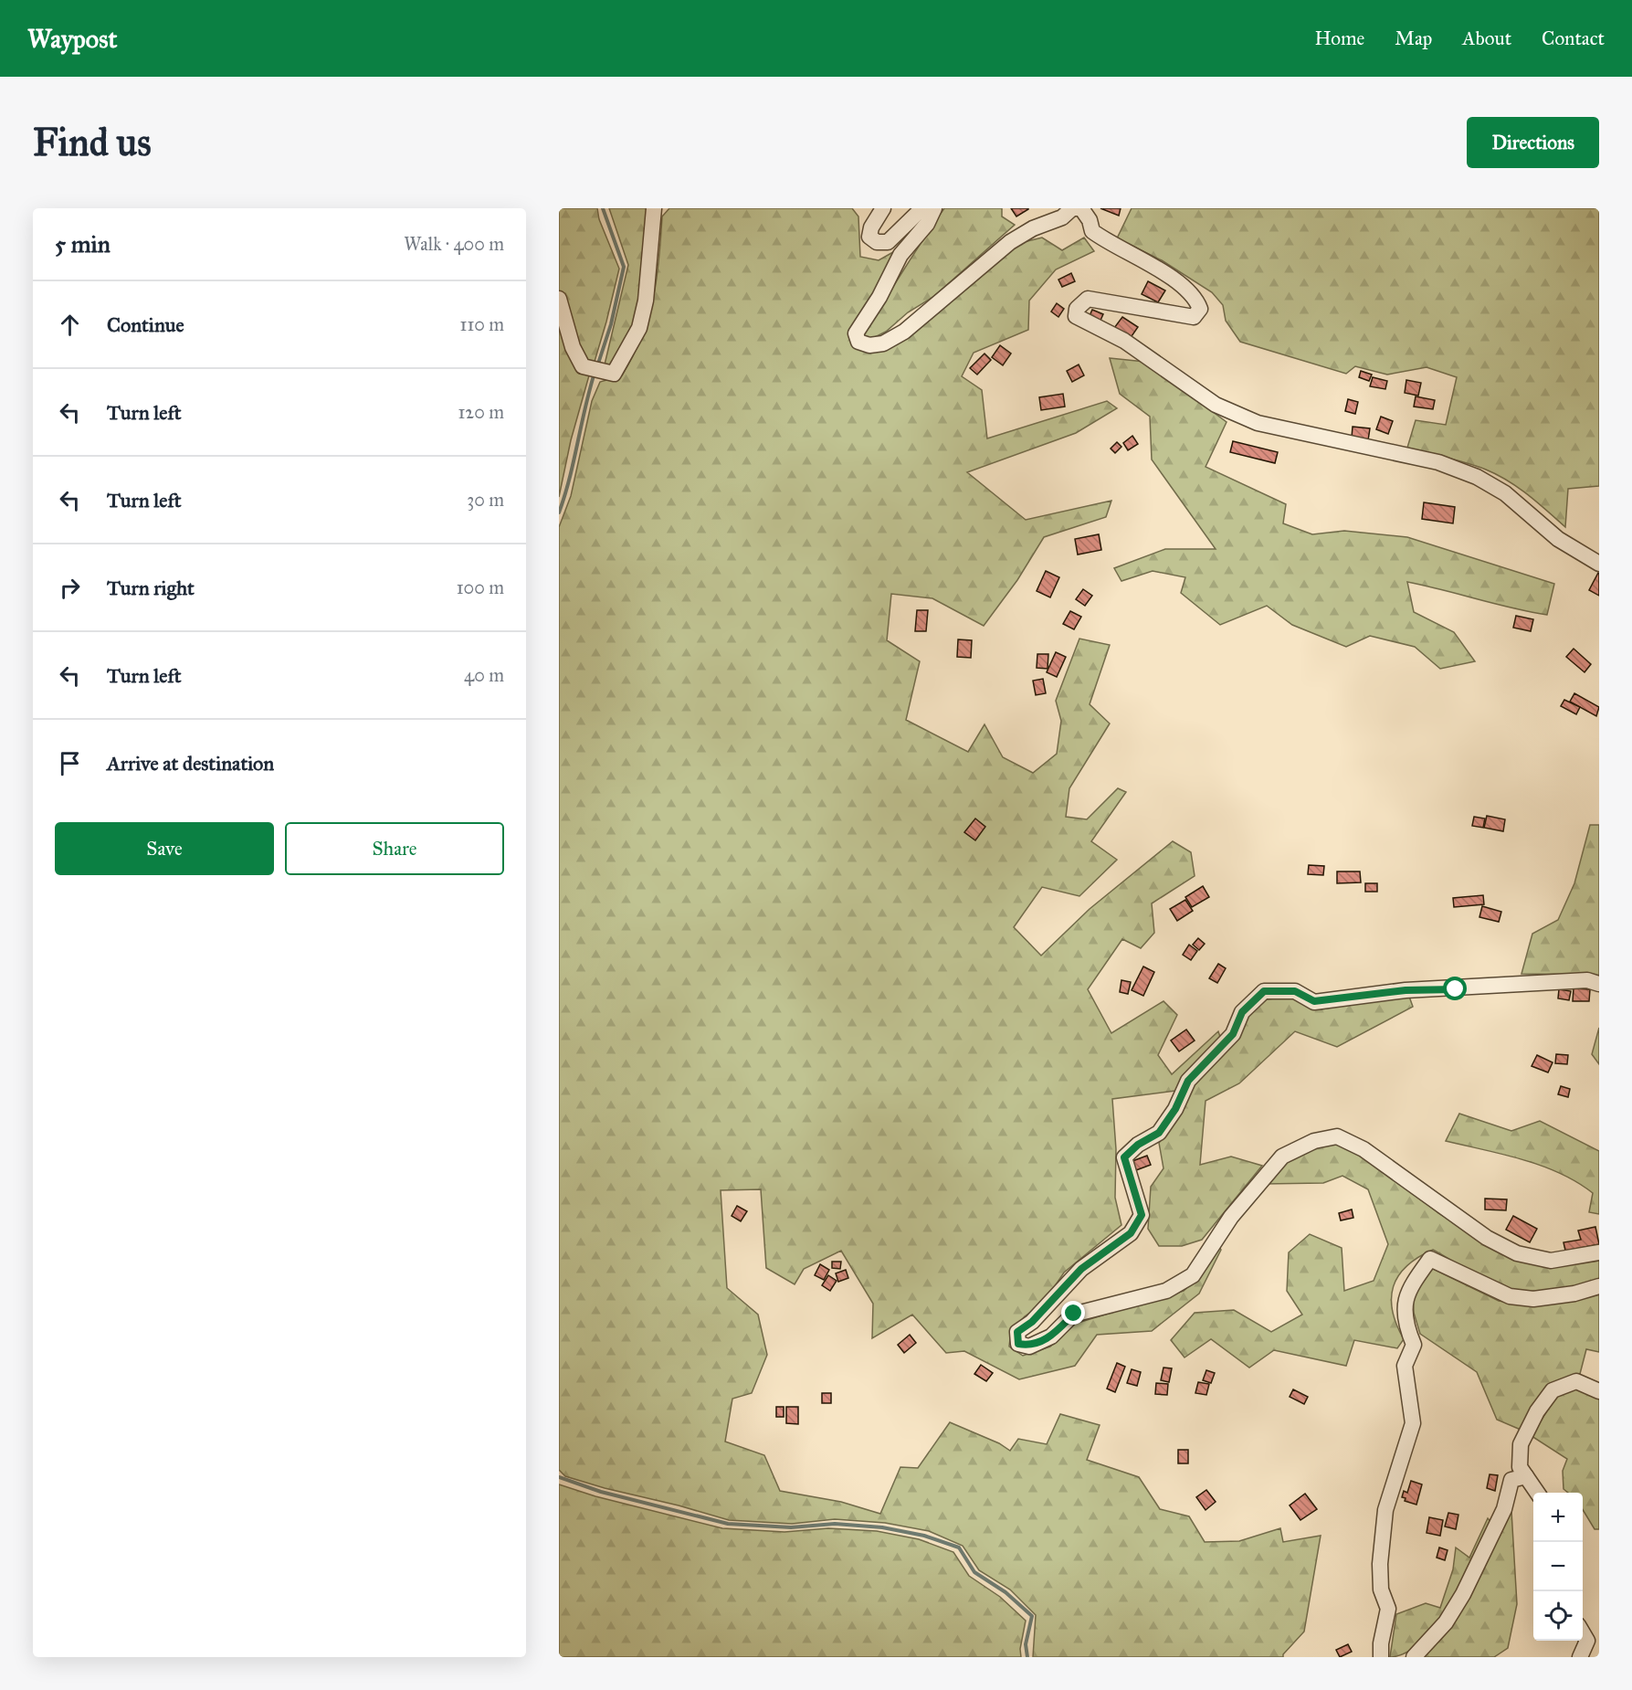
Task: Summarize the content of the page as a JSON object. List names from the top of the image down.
{
  "page": {
    "header": "Waypost",
    "nav": [
      "Home",
      "Map",
      "About",
      "Contact"
    ],
    "buttons": [
      "Directions",
      ["Save", "Share"]
    ],
    "title": "Find us",
    "heading": ["5 min", "Walk · 400 m"],
    "list": [
      ["Continue", "110 m"],
      ["Turn left", "120 m"],
      ["Turn left", "30 m"],
      ["Turn right", "100 m"],
      ["Turn left", "40 m"],
      "Arrive at destination"
    ],
    "map_buttons": ["+", "−"]
  }
}
